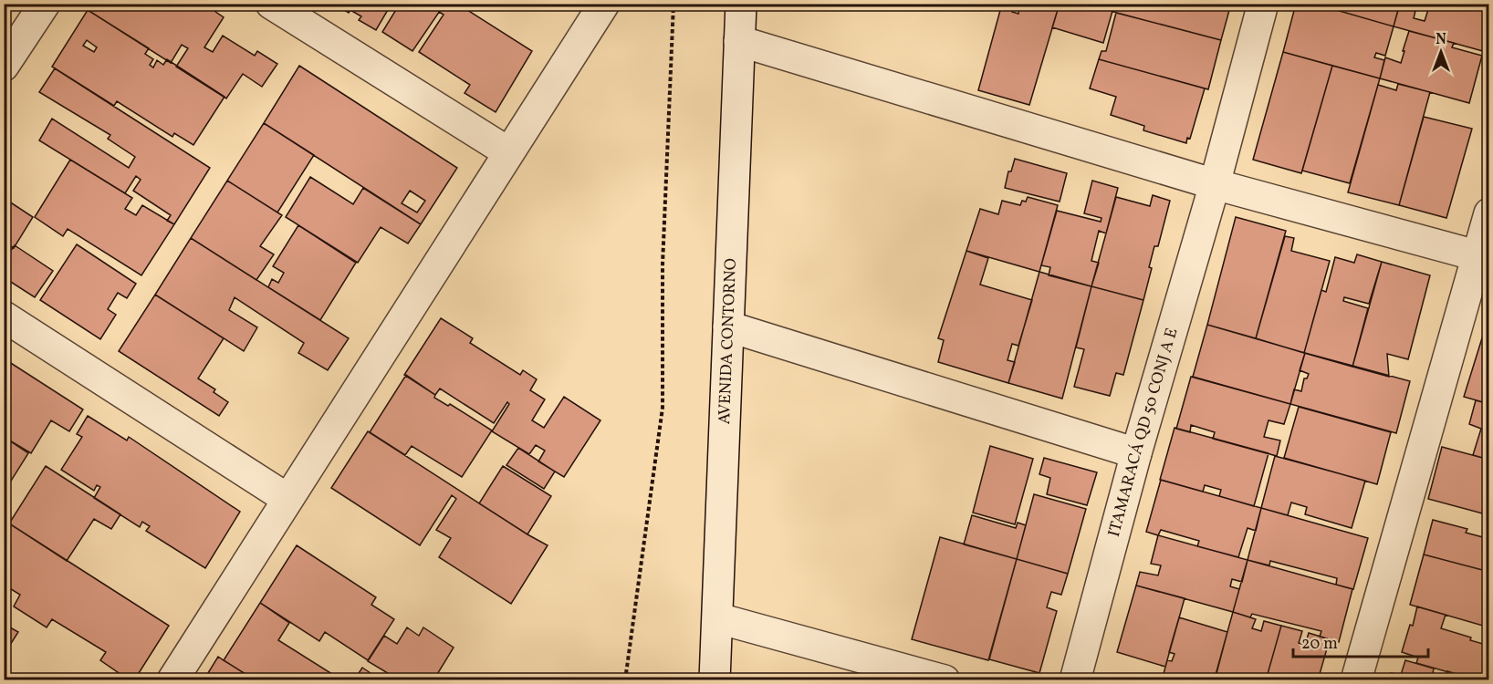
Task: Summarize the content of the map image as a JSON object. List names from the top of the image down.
{
  "streets": {
    "street": ["AVENIDA CONTORNO", "ITAMARACÁ QD 50 CONJ A E"]
  },
  "scale_bar": "20 m",
  "north": "top"
}
